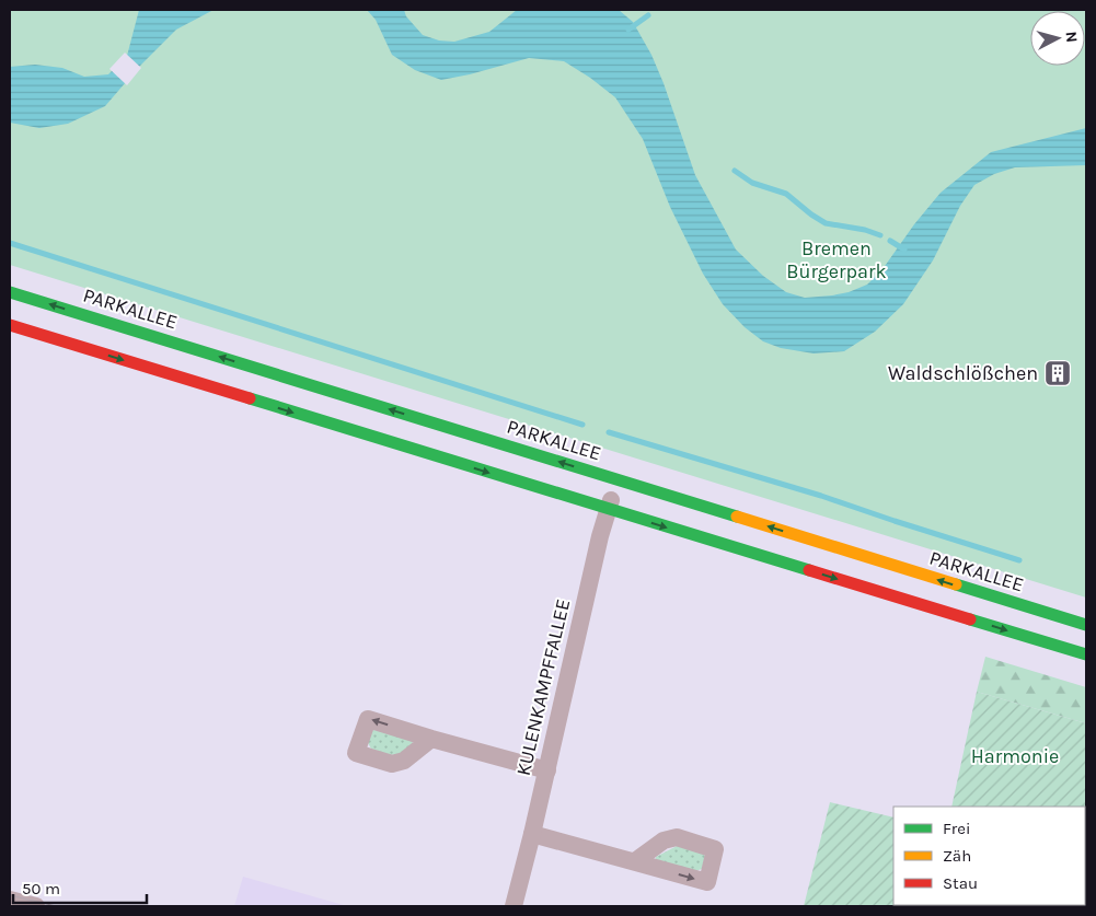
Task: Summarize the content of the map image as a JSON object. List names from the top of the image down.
{
  "streets": {
    "main road": ["PARKALLEE"],
    "street": ["KULENKAMPFFALLEE"]
  },
  "crossings": [
    ["PARKALLEE", "KULENKAMPFFALLEE"]
  ],
  "parks": ["Bremen Bürgerpark", "Harmonie"],
  "places": {
    "building": ["Waldschlößchen"]
  },
  "legend": ["Frei", "Zäh", "Stau"],
  "scale_bar": "50 m",
  "north": "right"
}
